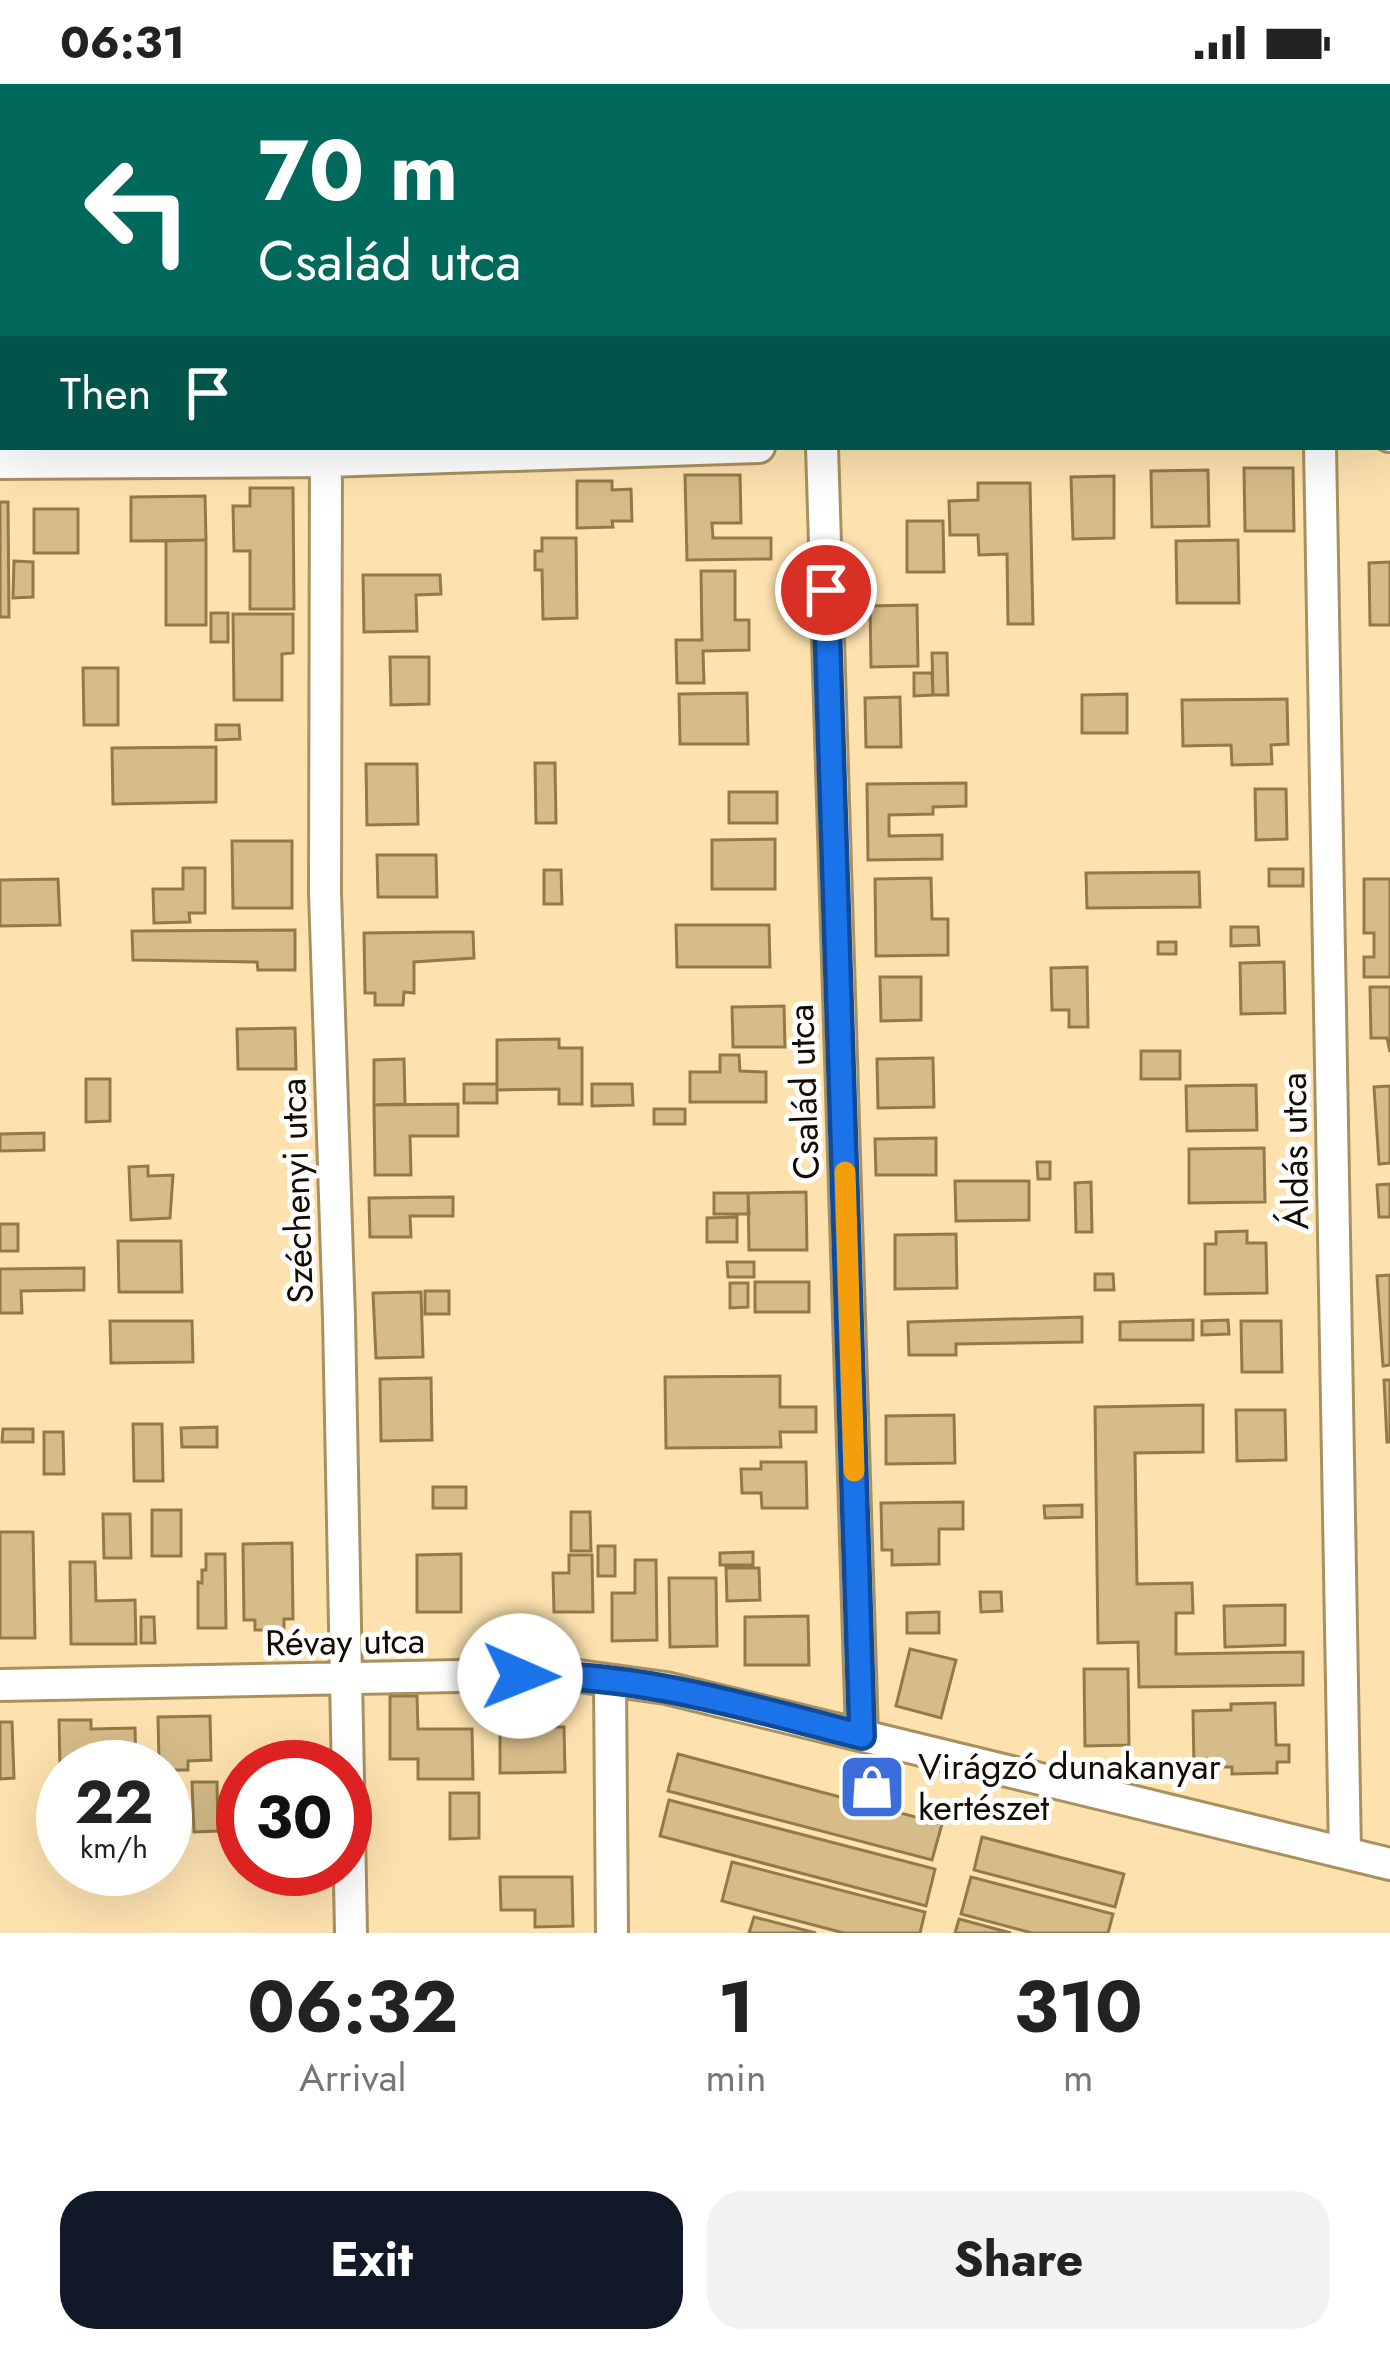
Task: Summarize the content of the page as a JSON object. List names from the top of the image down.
{
  "streets": {
    "street": [
      "Család utca",
      "Áldás utca",
      "Széchenyi utca",
      "Révay utca"
    ]
  },
  "crossings": [
    ["Család utca", "Révay utca"],
    ["Áldás utca", "Révay utca"],
    ["Széchenyi utca", "Révay utca"]
  ],
  "places": {
    "shop": ["Virágzó dunakanyar kertészet"]
  },
  "page": {
    "status": "06:31",
    "turn": ["70 m", "Család utca"],
    "then": "Then",
    "speed": "22 km/h",
    "limit": "30",
    "eta": [
      "06:32",
      "Arrival",
      "1",
      "min",
      "310",
      "m"
    ],
    "buttons": ["Exit", "Share"]
  }
}
